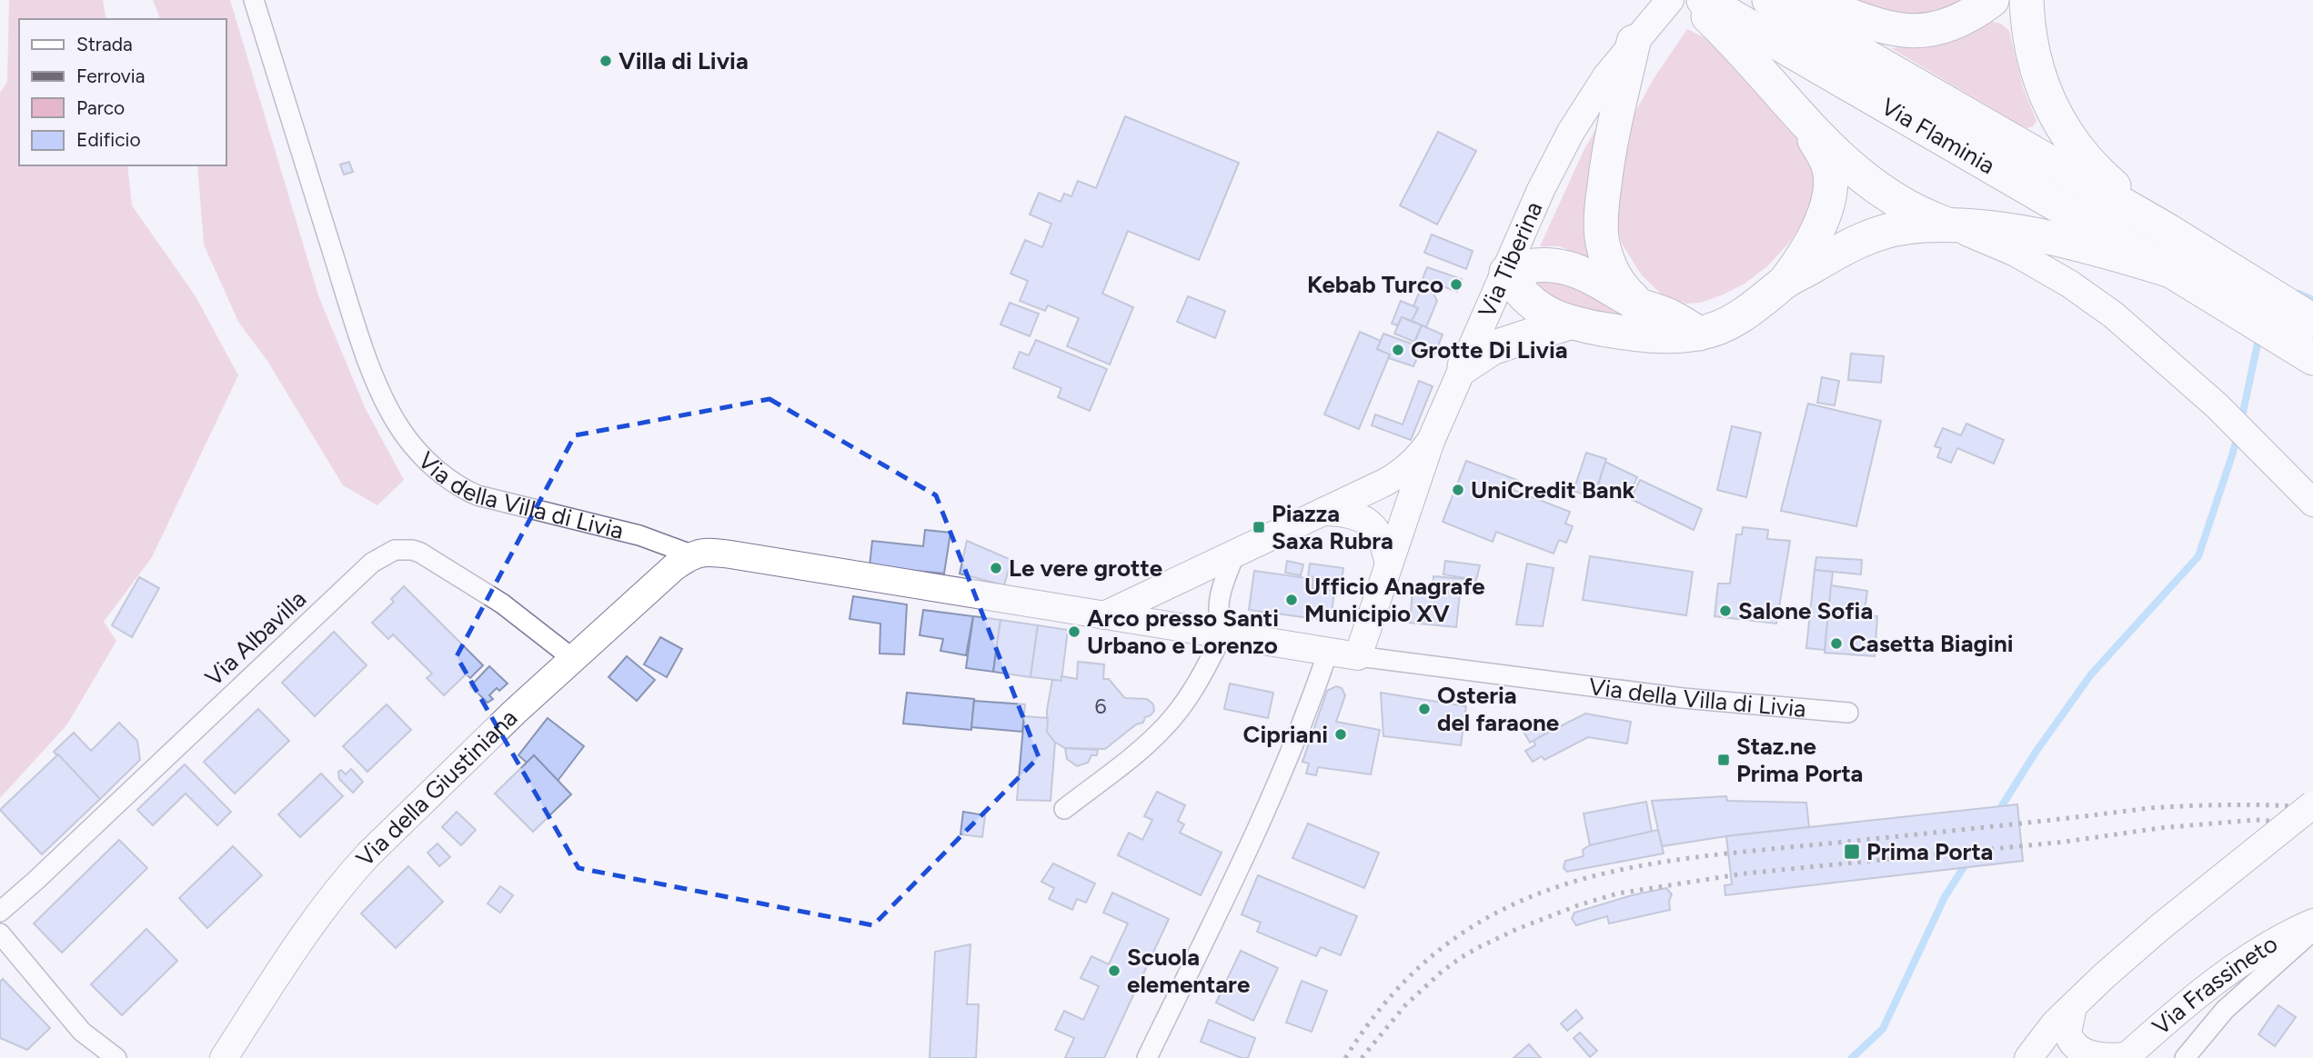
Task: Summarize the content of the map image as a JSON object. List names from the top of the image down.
{
  "streets": {
    "highway": ["Via Flaminia"],
    "street": [
      "Via Tiberina",
      "Via della Villa di Livia",
      "Via Albavilla",
      "Via della Giustiniana",
      "Via Frassineto"
    ]
  },
  "crossings": [
    ["Via Flaminia", "Via Tiberina"],
    ["Via Tiberina", "Via della Villa di Livia"],
    ["Via della Villa di Livia", "Via della Giustiniana"],
    ["Via Albavilla", "Via della Giustiniana"]
  ],
  "places": {
    "other": [
      "Villa di Livia",
      "Kebab Turco",
      "Grotte Di Livia",
      "UniCredit Bank",
      "Le vere grotte",
      "Ufficio Anagrafe Municipio XV",
      "Salone Sofia",
      "Arco presso Santi Urbano e Lorenzo",
      "Casetta Biagini",
      "Osteria del faraone",
      "Cipriani",
      "Scuola elementare"
    ],
    "transit": ["Piazza Saxa Rubra", "Staz.ne Prima Porta", "Prima Porta"]
  },
  "house_numbers": ["6"],
  "legend": [
    "Strada",
    "Ferrovia",
    "Parco",
    "Edificio"
  ]
}
